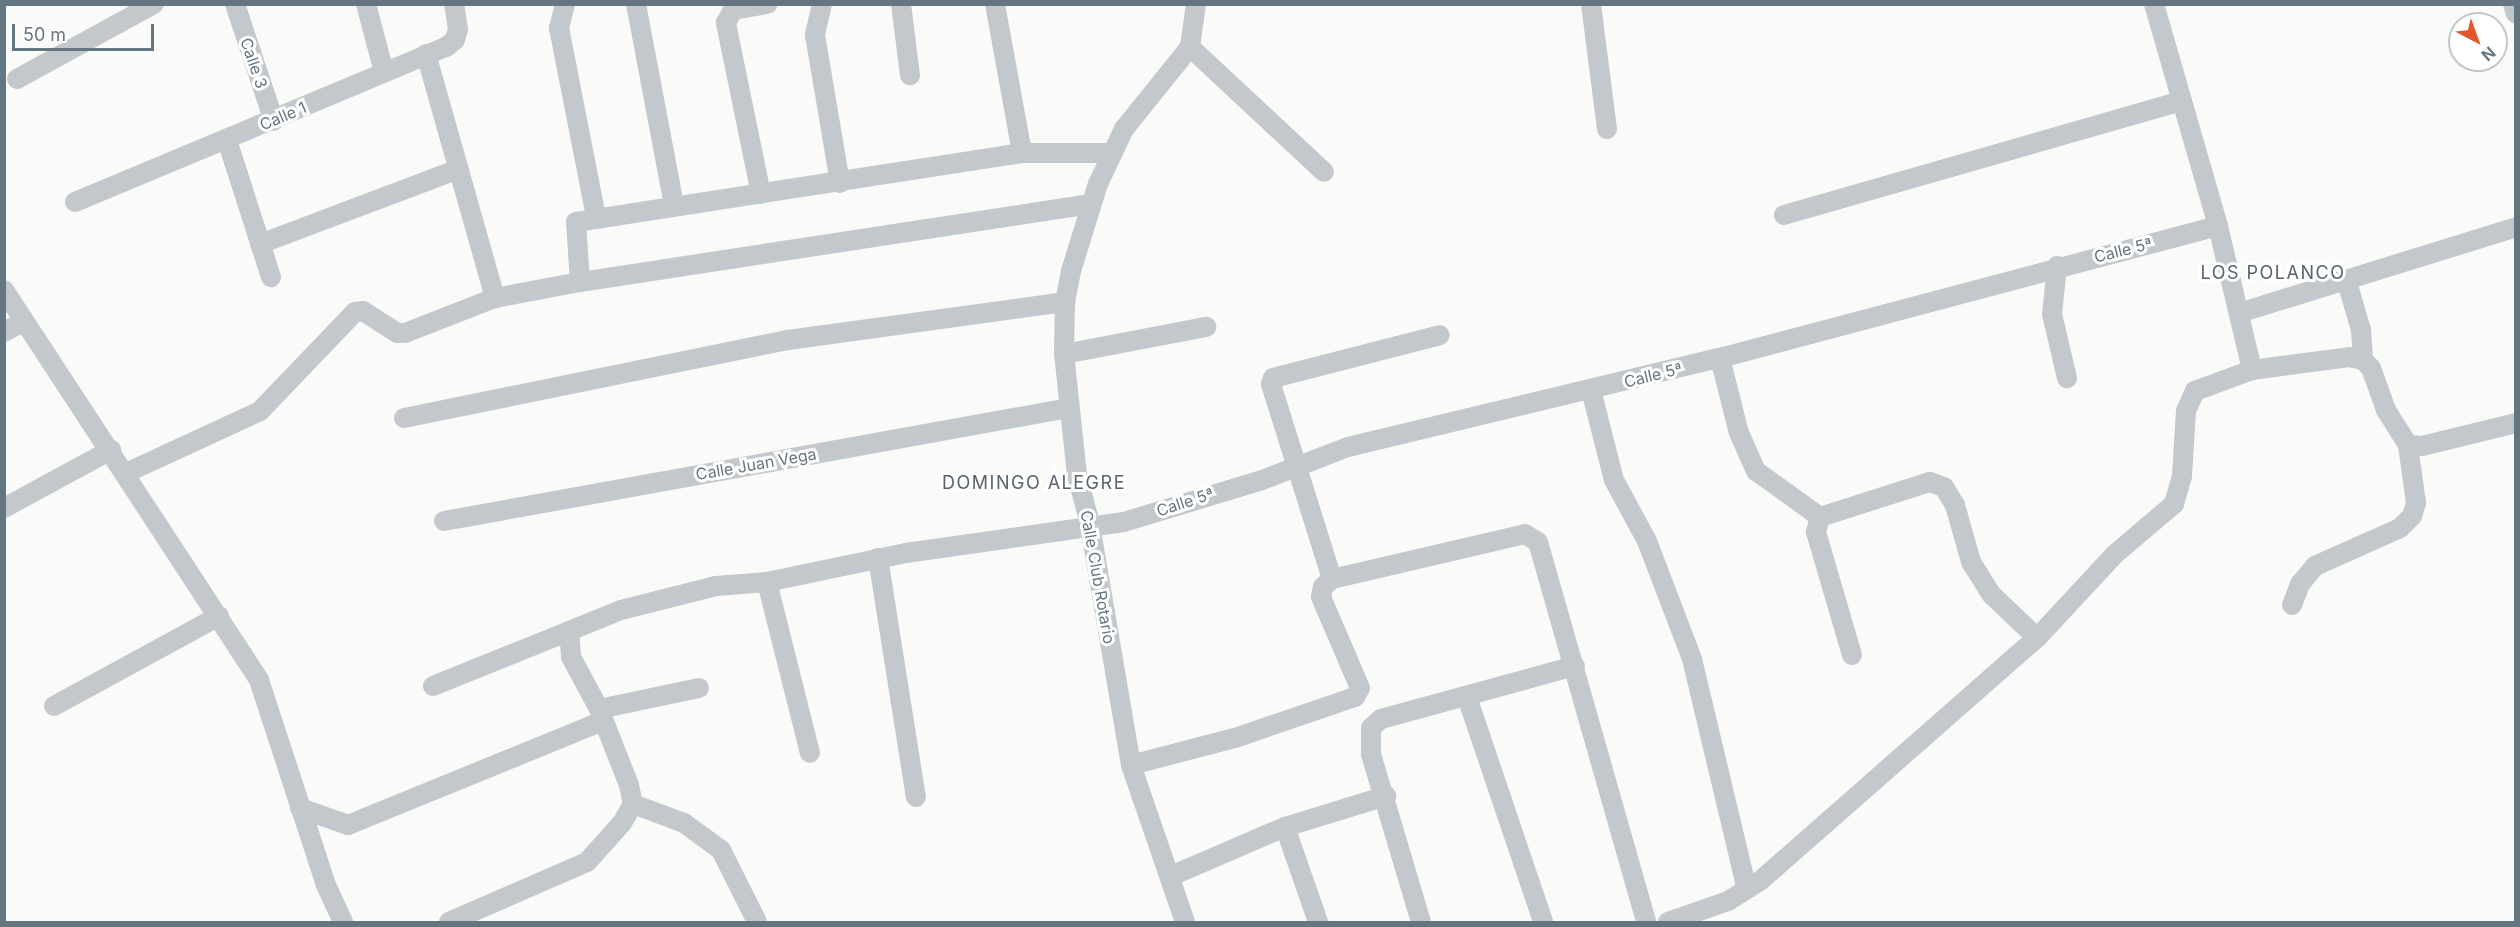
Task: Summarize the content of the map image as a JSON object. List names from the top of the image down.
{
  "streets": {
    "street": [
      "Calle 3",
      "Calle 1",
      "Calle 5ª",
      "Calle Juan Vega",
      "Calle Club Rotario"
    ]
  },
  "crossings": [
    ["Calle 3", "Calle 1"],
    ["Calle 5ª", "Calle Club Rotario"],
    ["Calle Juan Vega", "Calle Club Rotario"]
  ],
  "districts": ["LOS POLANCO", "DOMINGO ALEGRE"],
  "scale_bar": "50 m",
  "north": "bottom right"
}
